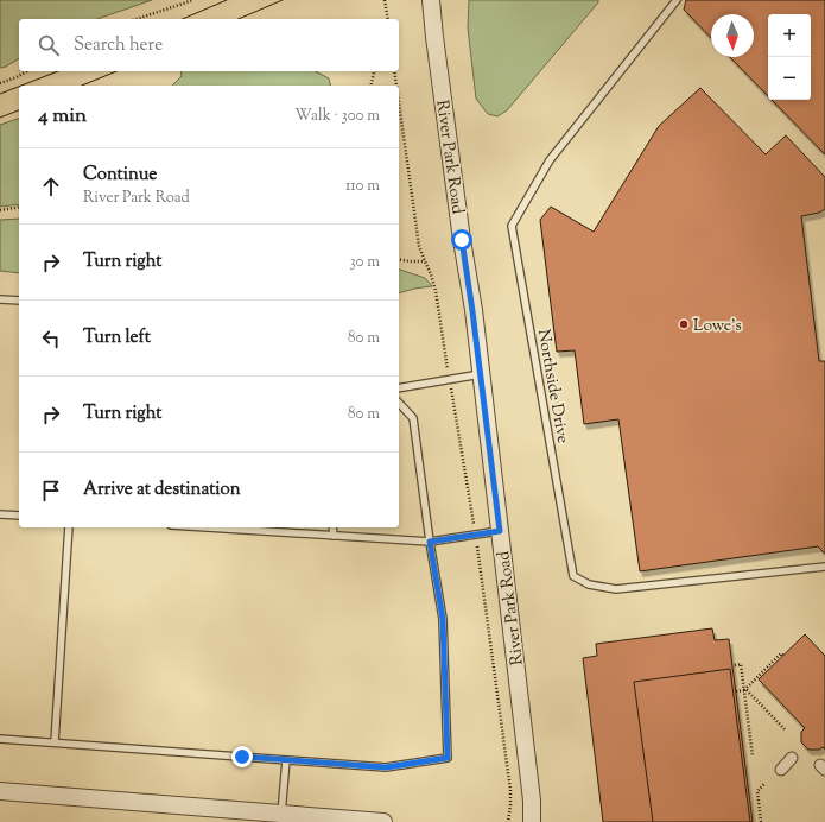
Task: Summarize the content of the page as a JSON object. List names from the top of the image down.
{
  "streets": {
    "street": ["River Park Road"],
    "lane": ["Northside Drive"]
  },
  "places": ["Lowe's"],
  "north": "bottom",
  "page": {
    "map_buttons": ["+", "−"],
    "search": "Search here",
    "heading": ["4 min", "Walk · 300 m"],
    "list": [
      ["Continue", "River Park Road", "110 m"],
      ["Turn right", "30 m"],
      ["Turn left", "80 m"],
      ["Turn right", "80 m"],
      "Arrive at destination"
    ]
  }
}
